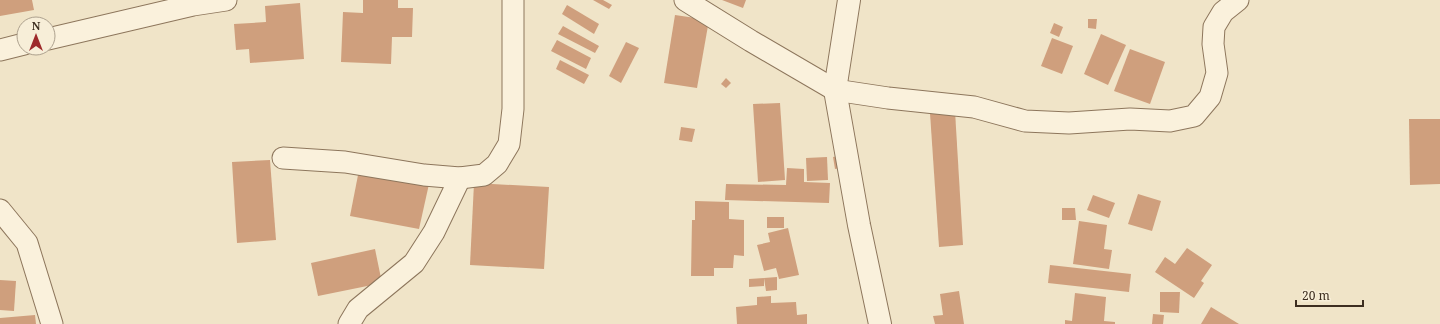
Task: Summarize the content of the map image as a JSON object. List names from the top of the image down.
{
  "scale_bar": "20 m",
  "north": "top"
}
